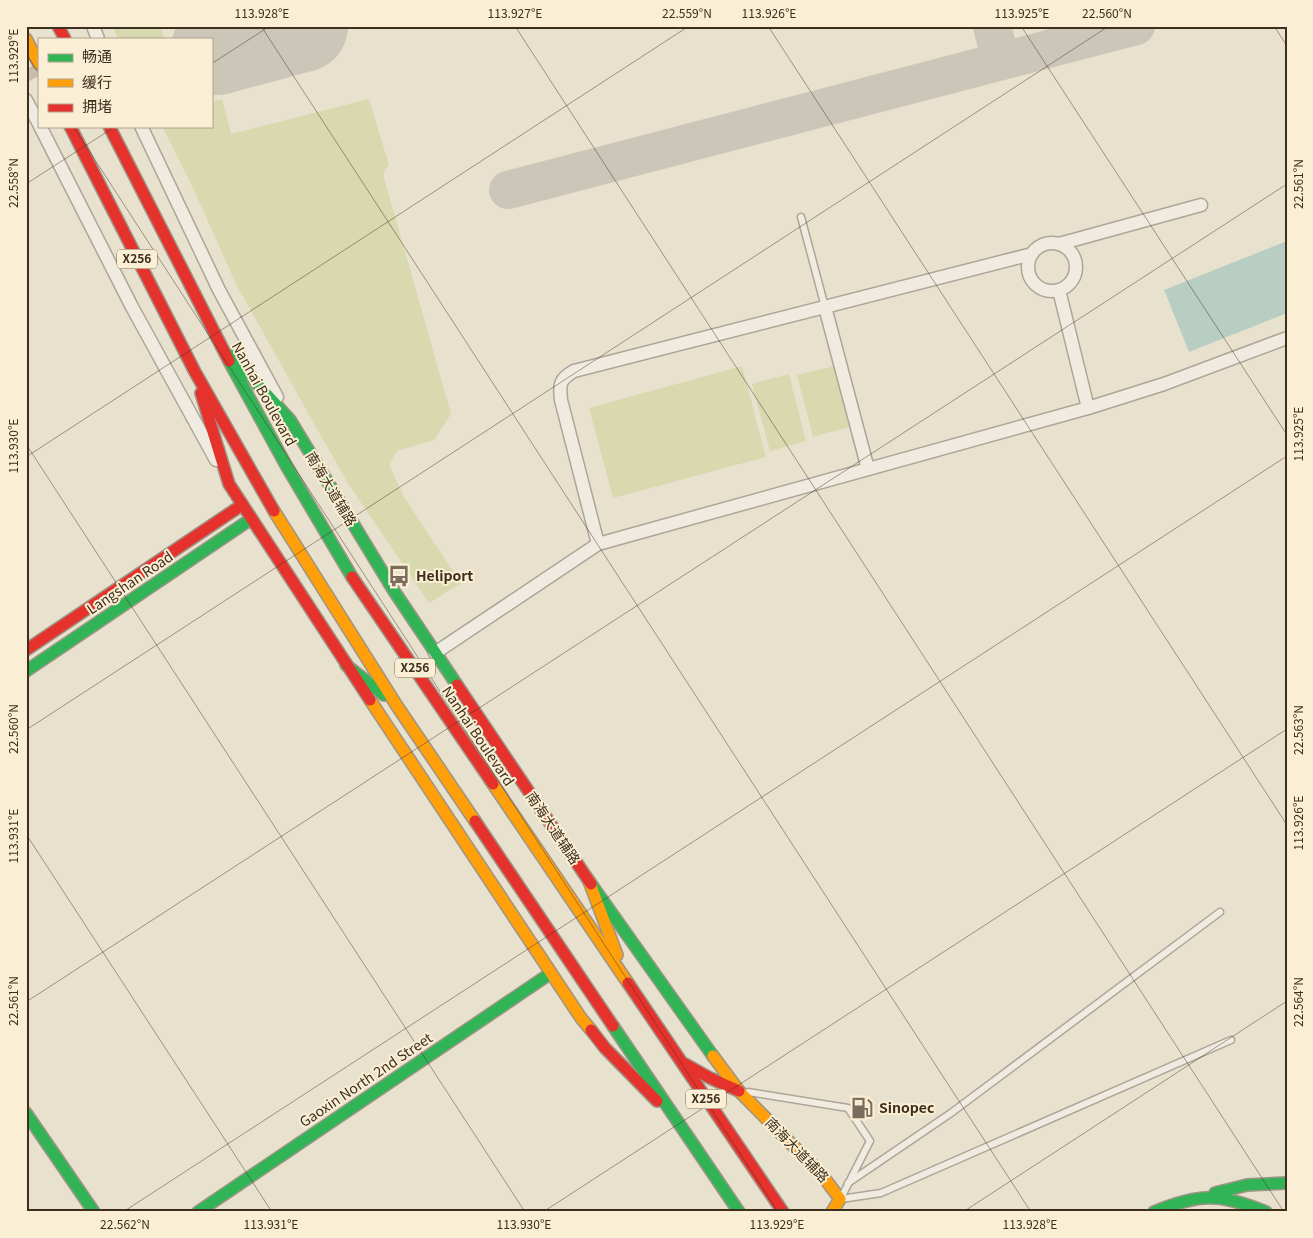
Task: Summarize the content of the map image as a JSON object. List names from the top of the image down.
{
  "streets": {
    "main road": [
      "X256",
      "Nanhai Boulevard",
      "南海大道辅路",
      "Langshan Road",
      "Gaoxin North 2nd Street"
    ]
  },
  "places": {
    "bus stop": ["Heliport"],
    "fuel station": ["Sinopec"]
  },
  "legend": ["畅通", "缓行", "拥堵"],
  "coordinates": [
    "113.928°E",
    "113.927°E",
    "22.559°N",
    "113.926°E",
    "113.925°E",
    "22.560°N",
    "113.929°E",
    "22.558°N",
    "22.561°N",
    "113.930°E",
    "22.563°N",
    "113.931°E",
    "22.564°N",
    "22.562°N"
  ]
}
